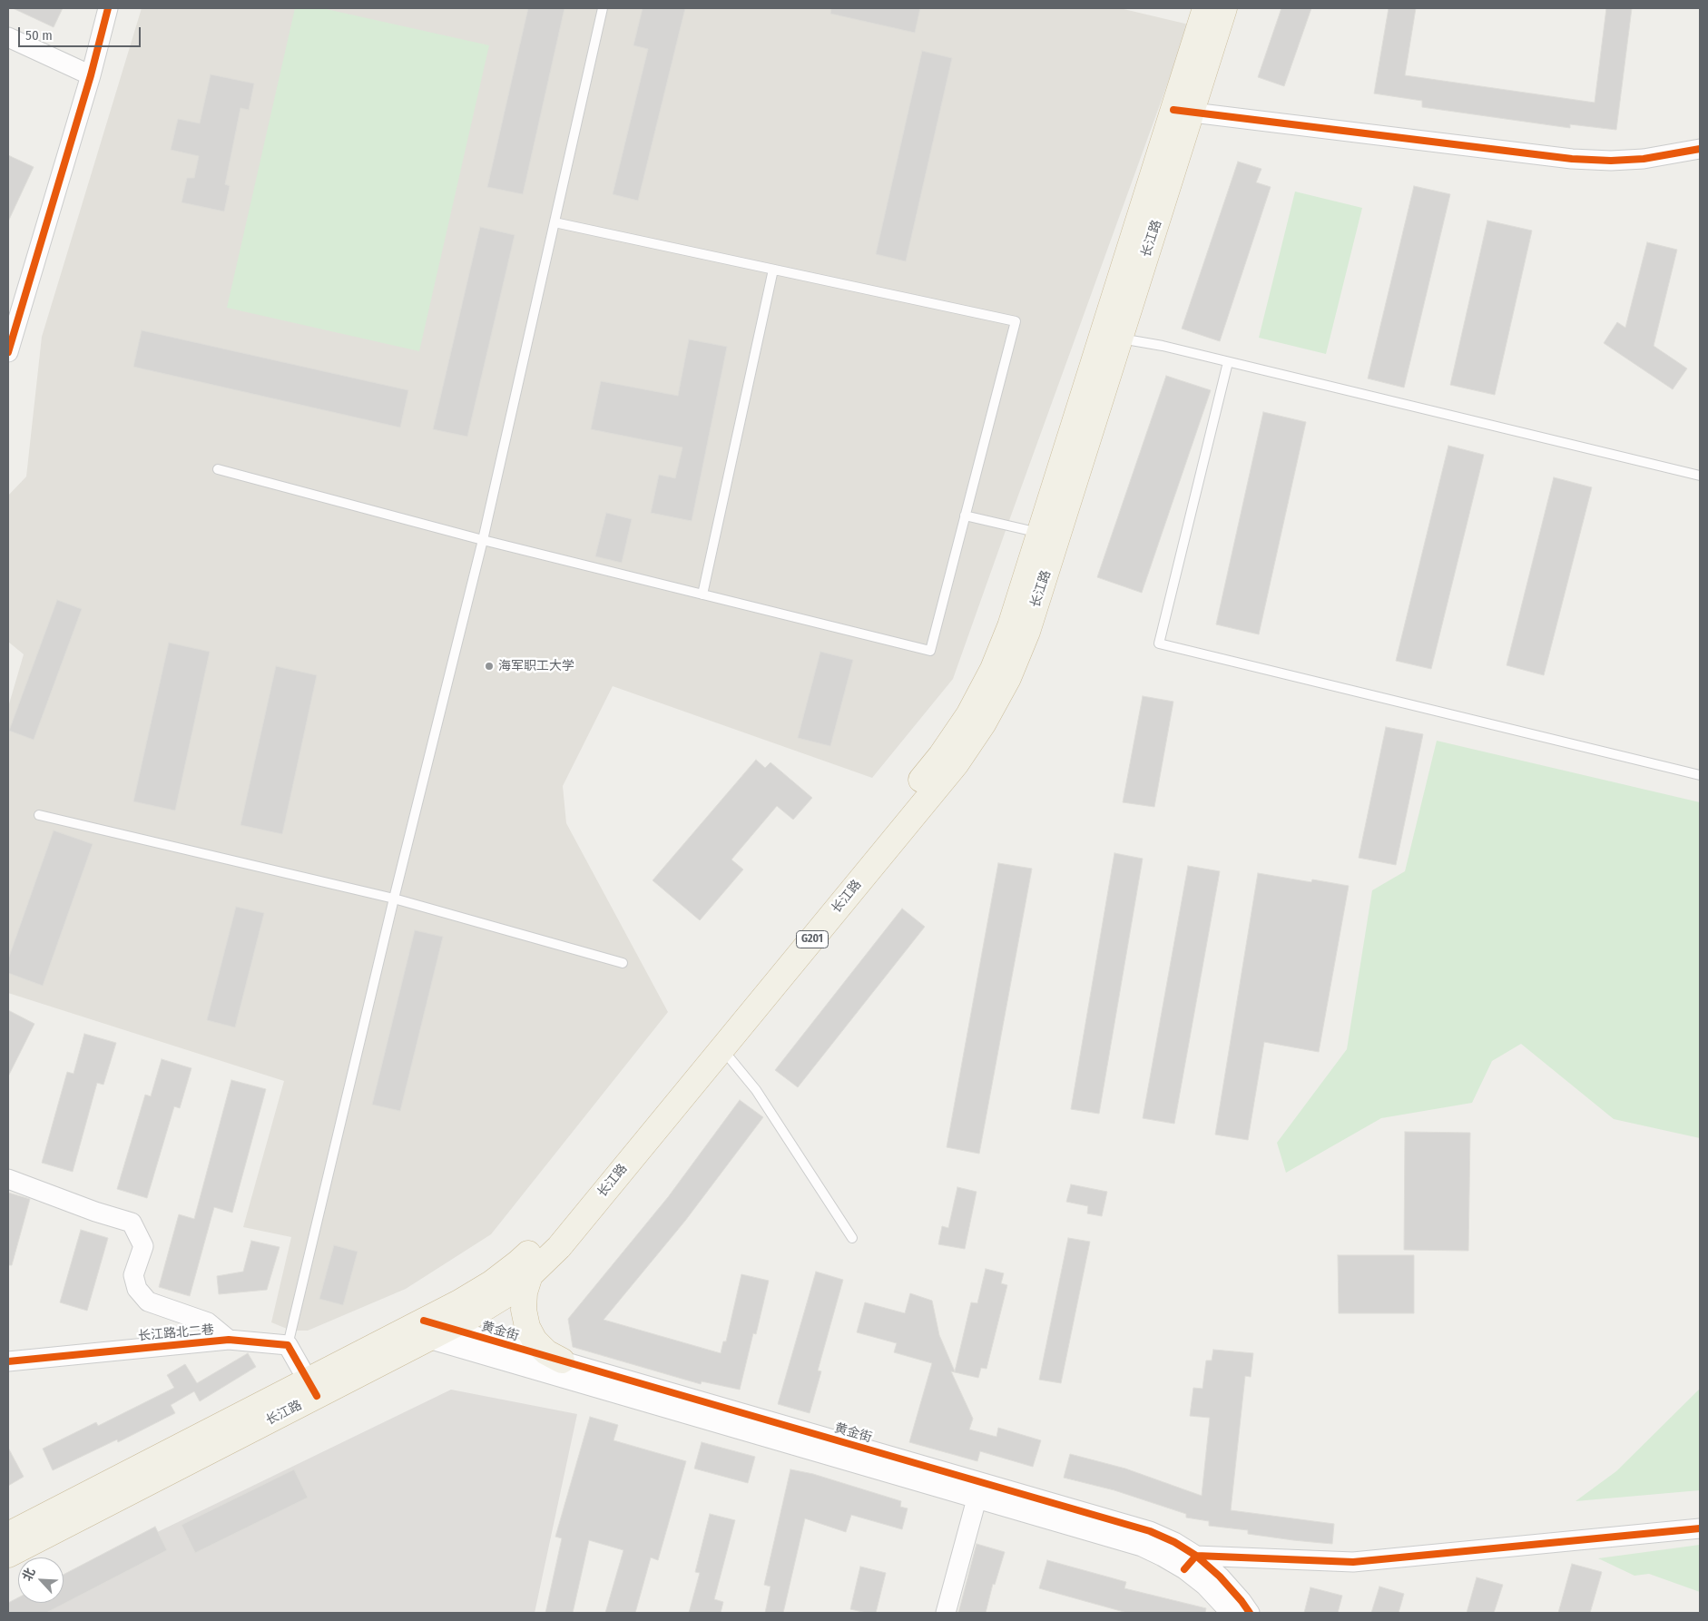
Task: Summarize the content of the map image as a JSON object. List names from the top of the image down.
{
  "streets": {
    "highway": ["长江路", "G201"],
    "street": ["黄金街", "长江路北二巷"]
  },
  "crossings": [
    ["长江路", "黄金街"]
  ],
  "places": ["海军职工大学"],
  "scale_bar": "50 m",
  "north": "top left"
}
